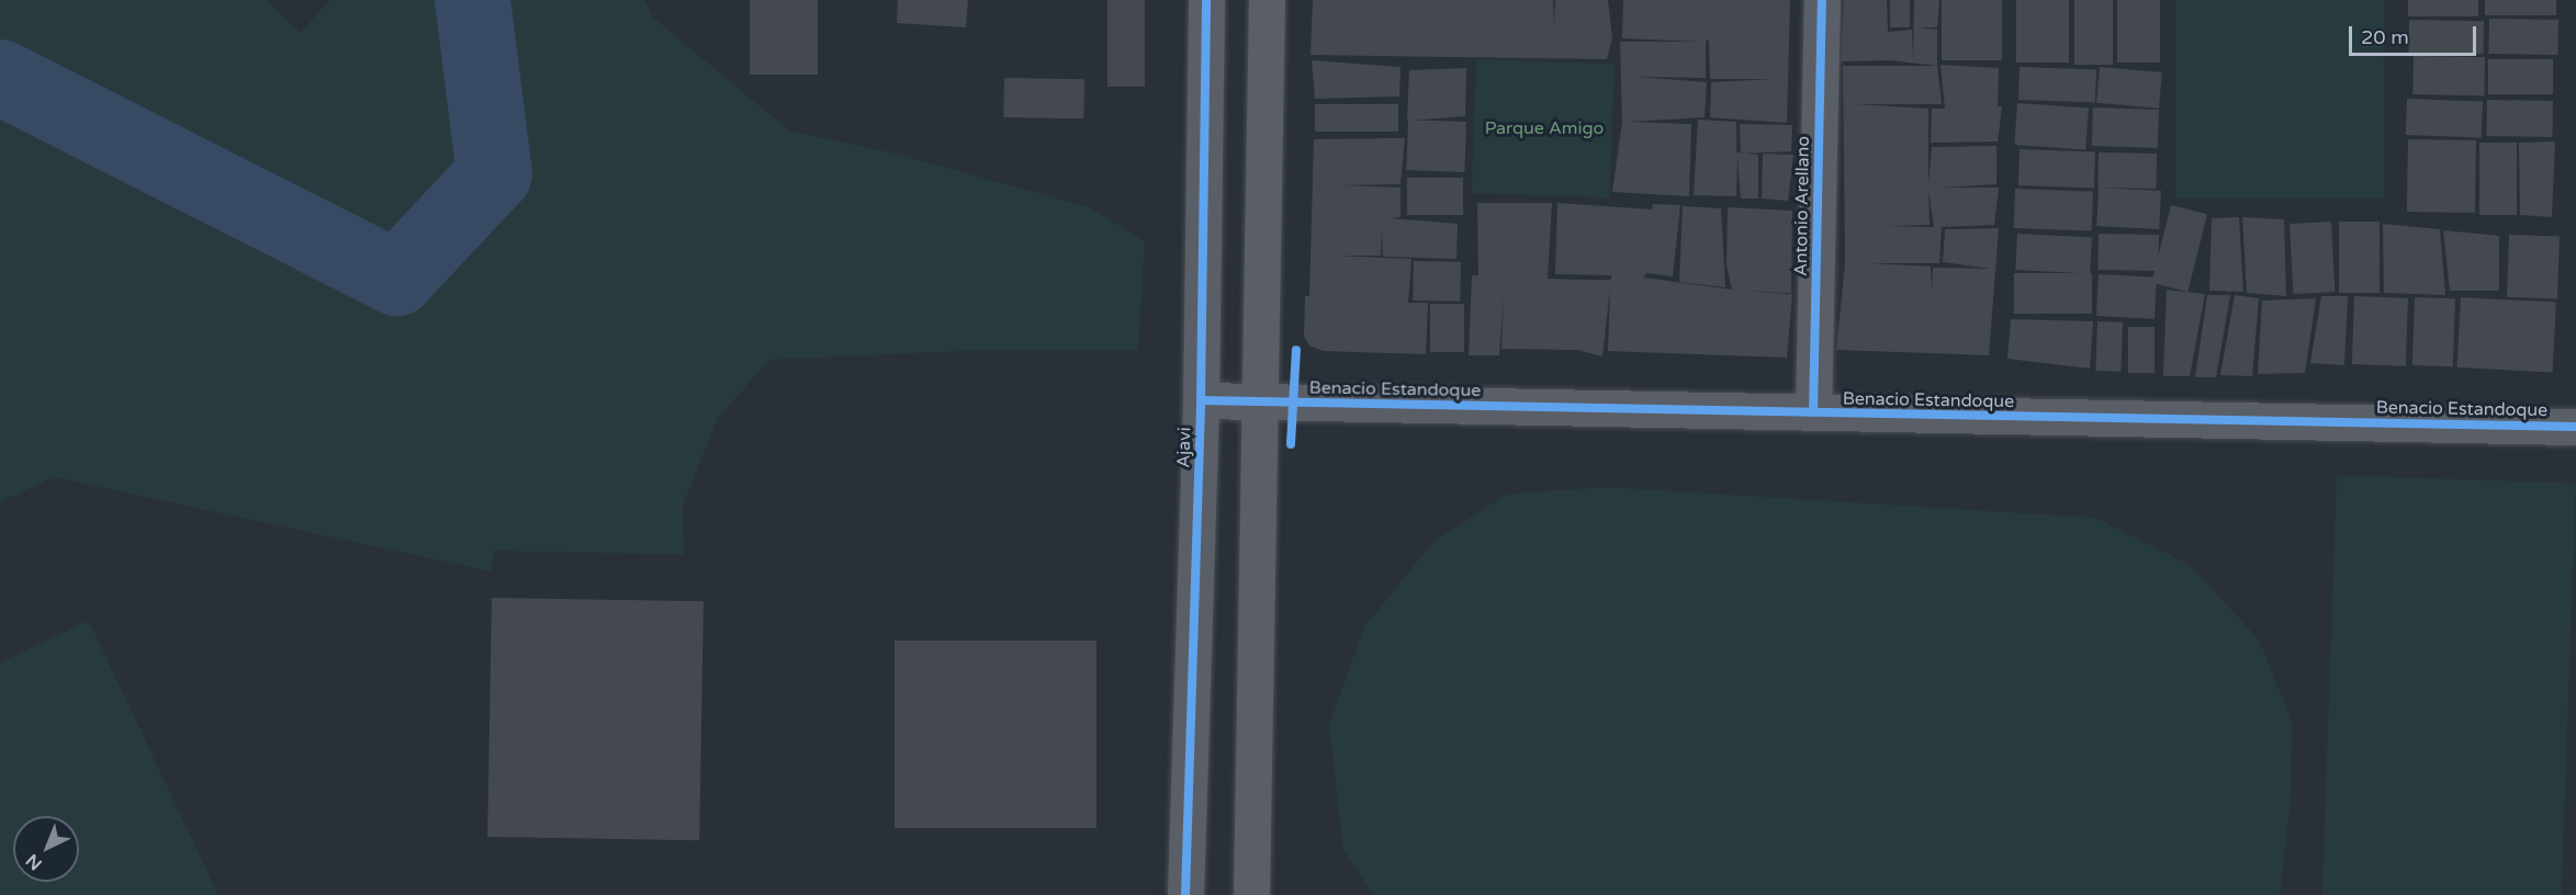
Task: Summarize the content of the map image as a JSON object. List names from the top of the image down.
{
  "streets": {
    "street": ["Antonio Arellano", "Benacio Estandoque", "Ajavi"]
  },
  "crossings": [
    ["Antonio Arellano", "Benacio Estandoque"],
    ["Benacio Estandoque", "Ajavi"]
  ],
  "parks": ["Parque Amigo"],
  "scale_bar": "20 m",
  "north": "bottom left"
}
